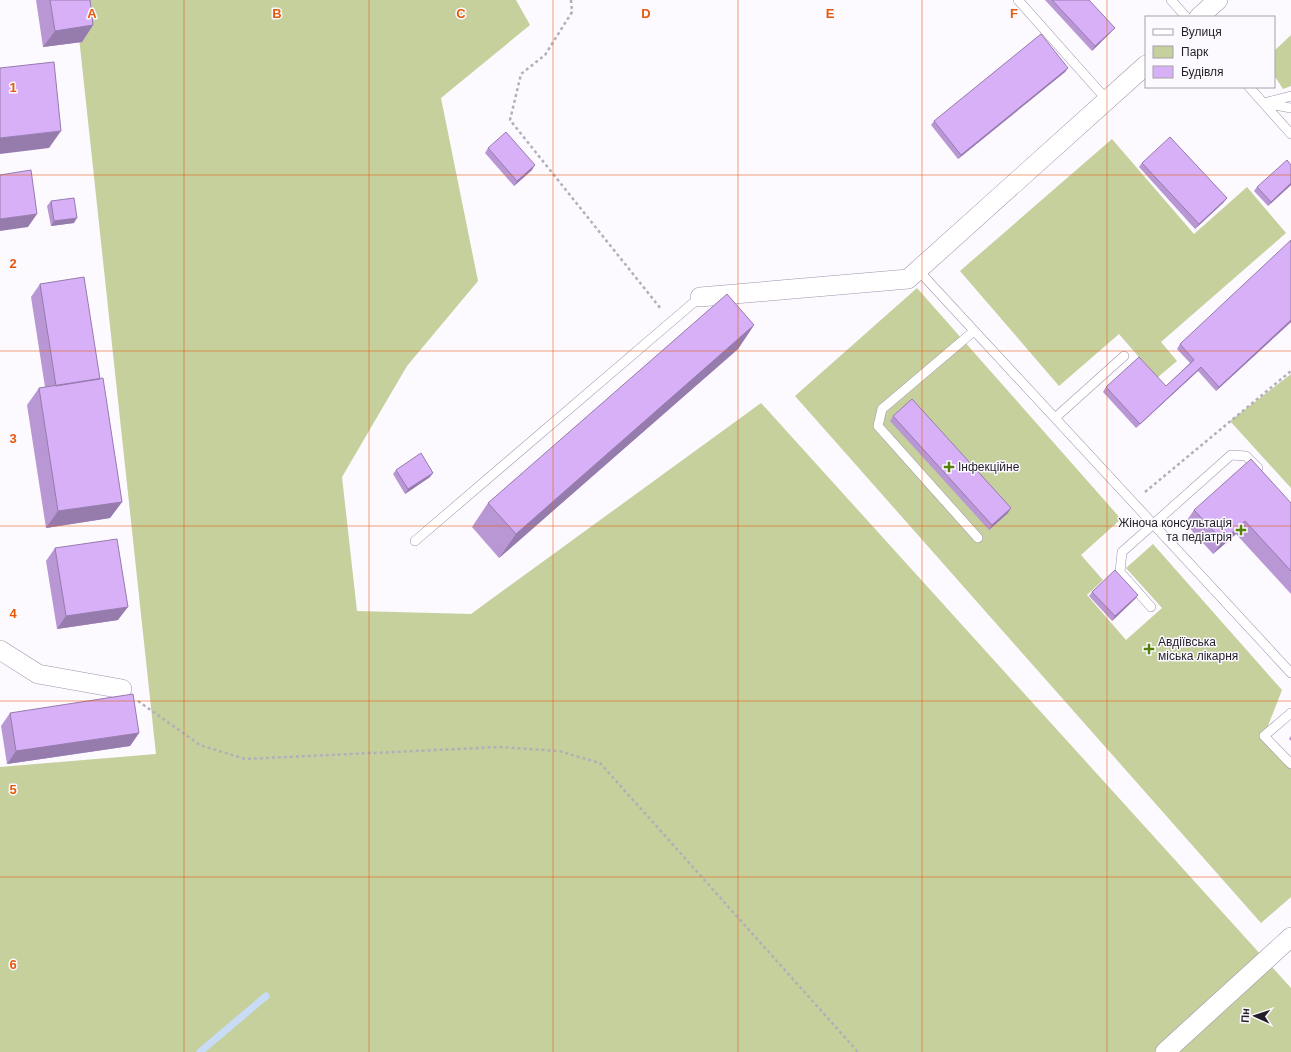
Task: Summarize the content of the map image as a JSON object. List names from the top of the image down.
{
  "places": {
    "health": ["Інфекційне", "Жіноча консультація та педіатрія", "Авдіївська міська лікарня"]
  },
  "legend": ["Вулиця", "Парк", "Будівля"],
  "north": "left",
  "grid": {
    "columns": [
      "A",
      "B",
      "C",
      "D",
      "E",
      "F"
    ],
    "rows": [
      "1",
      "2",
      "3",
      "4",
      "5",
      "6"
    ]
  }
}
